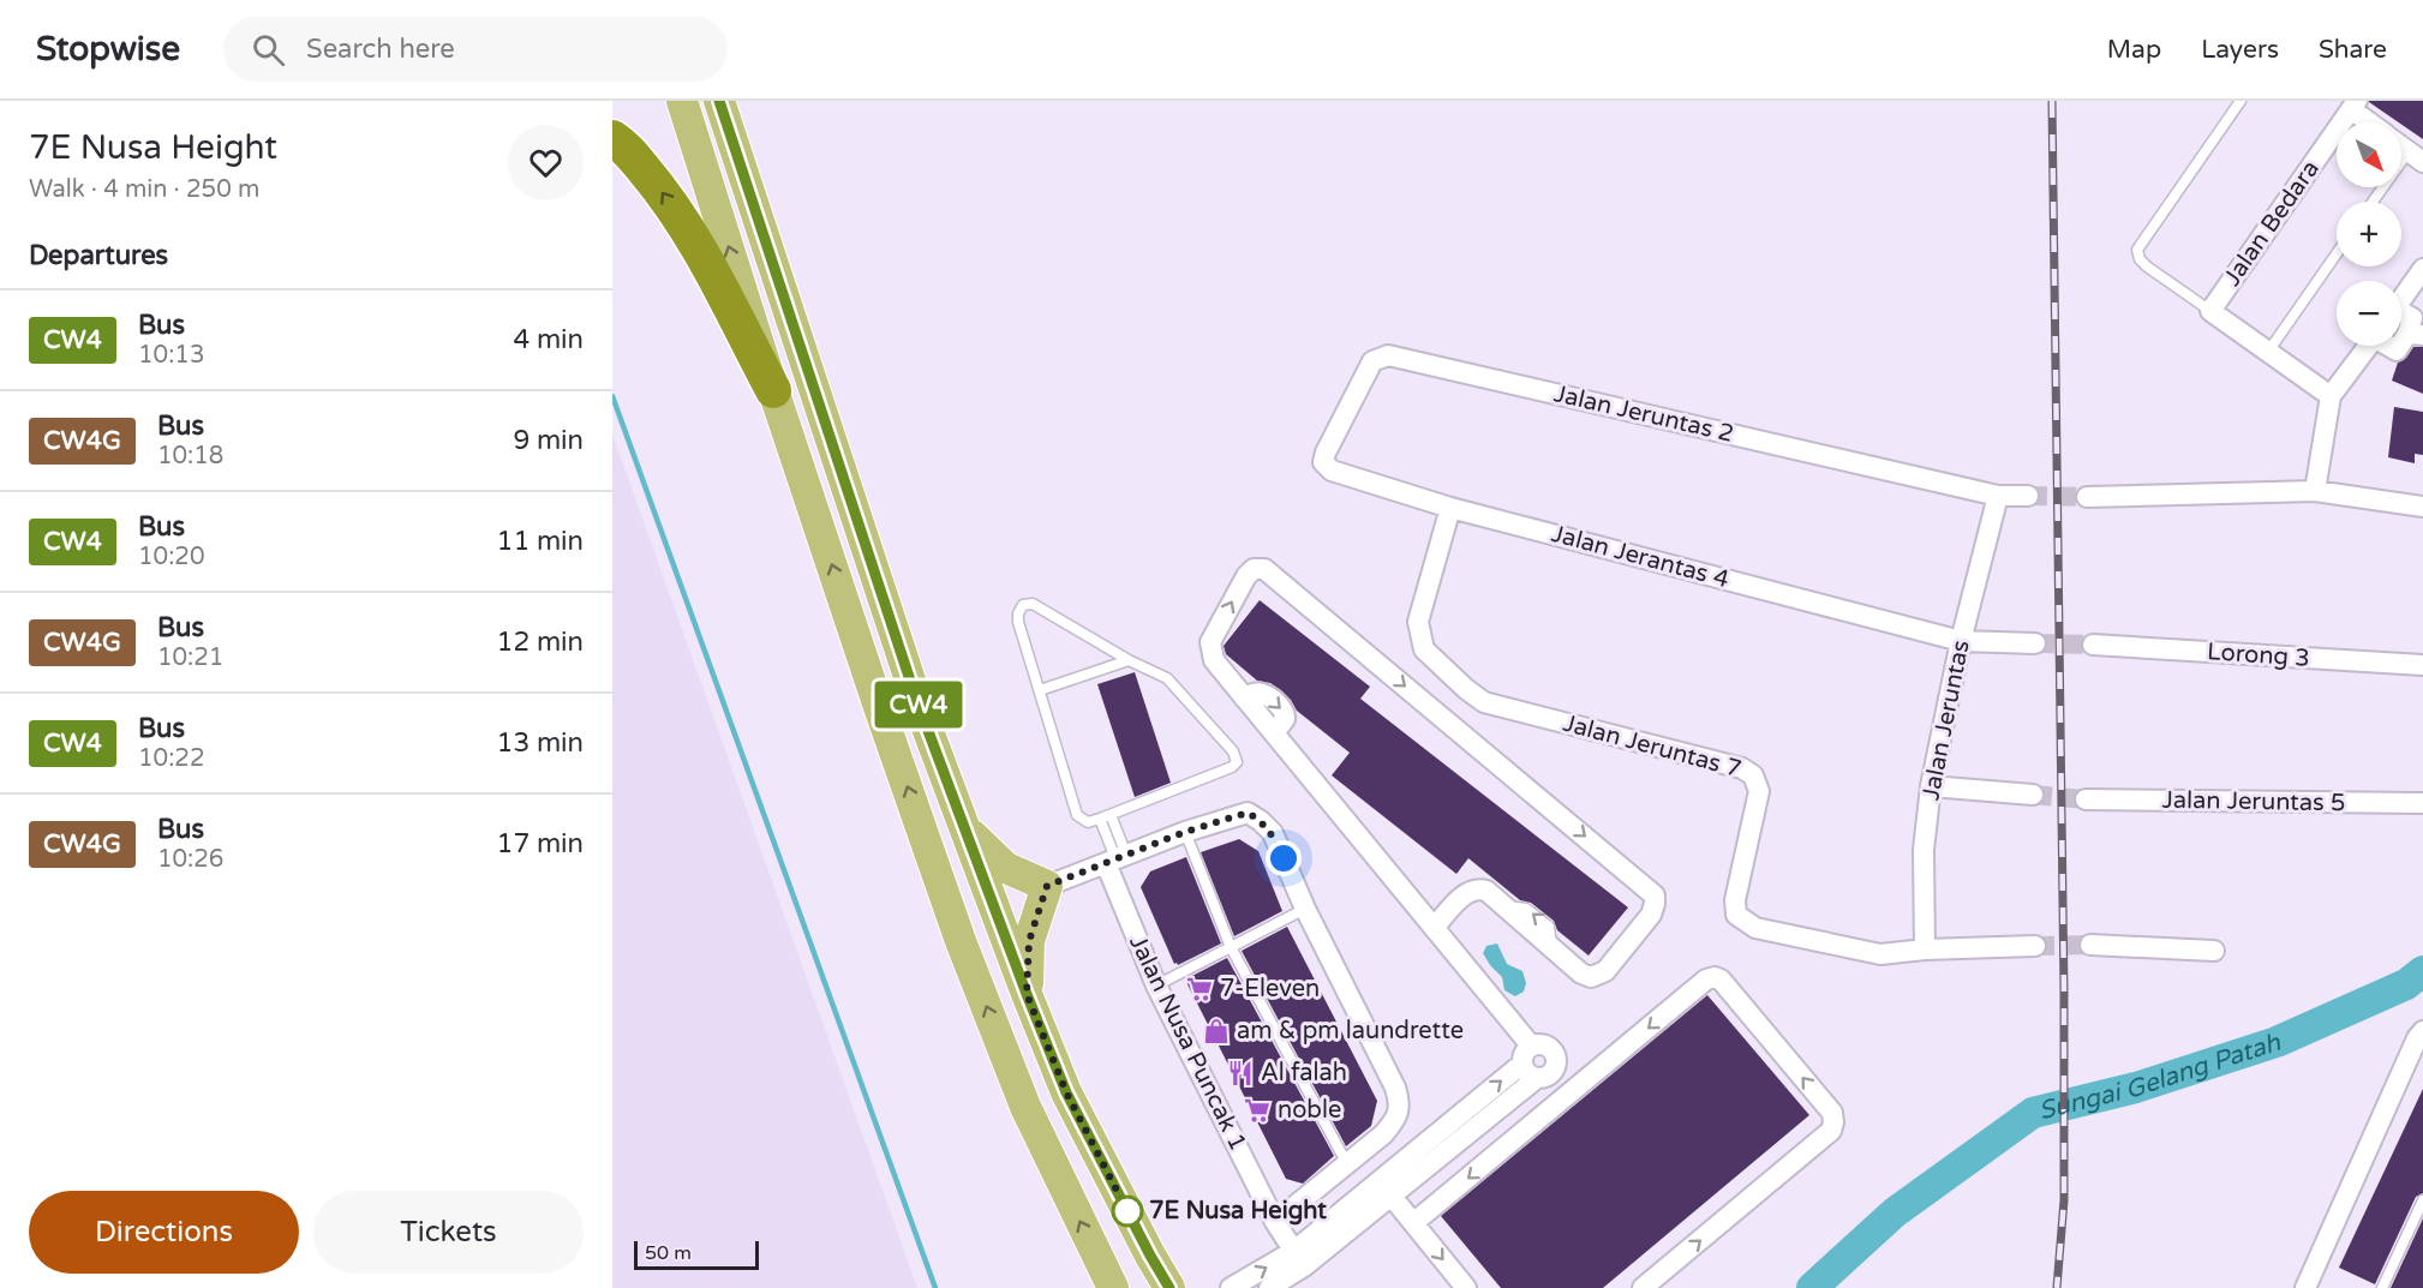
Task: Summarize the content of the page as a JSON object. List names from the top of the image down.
{
  "streets": {
    "street": [
      "Jalan Bedara",
      "Jalan Jeruntas 2",
      "Jalan Jerantas 4",
      "Lorong 3",
      "Jalan Jeruntas",
      "Jalan Jeruntas 7",
      "Jalan Jeruntas 5",
      "Jalan Nusa Puncak 1"
    ]
  },
  "crossings": [
    ["Jalan Jeruntas 2", "Jalan Jerantas 4"],
    ["Jalan Jeruntas 2", "Jalan Jeruntas"],
    ["Jalan Jerantas 4", "Jalan Jeruntas"],
    ["Jalan Jerantas 4", "Jalan Jeruntas 7"],
    ["Jalan Jeruntas", "Jalan Jeruntas 7"]
  ],
  "water": ["Sungai Gelang Patah"],
  "places": {
    "supermarket": ["7-Eleven", "noble"],
    "shop": ["am & pm laundrette"],
    "restaurant": ["Al falah"],
    "other": ["7E Nusa Height"]
  },
  "lines": ["bus line CW4"],
  "scale_bar": "50 m",
  "north": "bottom right",
  "page": {
    "header": "Stopwise",
    "search": "Search here",
    "nav": ["Map", "Layers", "Share"],
    "heading": [
      ["7E Nusa Height", "Walk · 4 min · 250 m"],
      "Departures"
    ],
    "on_map": "CW4",
    "map_buttons": ["+", "−"],
    "list": [
      {
        "mark": "CW4",
        "name": "Bus",
        "note": "10:13",
        "value": "4 min"
      },
      {
        "mark": "CW4G",
        "name": "Bus",
        "note": "10:18",
        "value": "9 min"
      },
      {
        "mark": "CW4",
        "name": "Bus",
        "note": "10:20",
        "value": "11 min"
      },
      {
        "mark": "CW4G",
        "name": "Bus",
        "note": "10:21",
        "value": "12 min"
      },
      {
        "mark": "CW4",
        "name": "Bus",
        "note": "10:22",
        "value": "13 min"
      },
      {
        "mark": "CW4G",
        "name": "Bus",
        "note": "10:26",
        "value": "17 min"
      }
    ],
    "buttons": ["Directions", "Tickets"],
    "scale": "50 m"
  }
}
